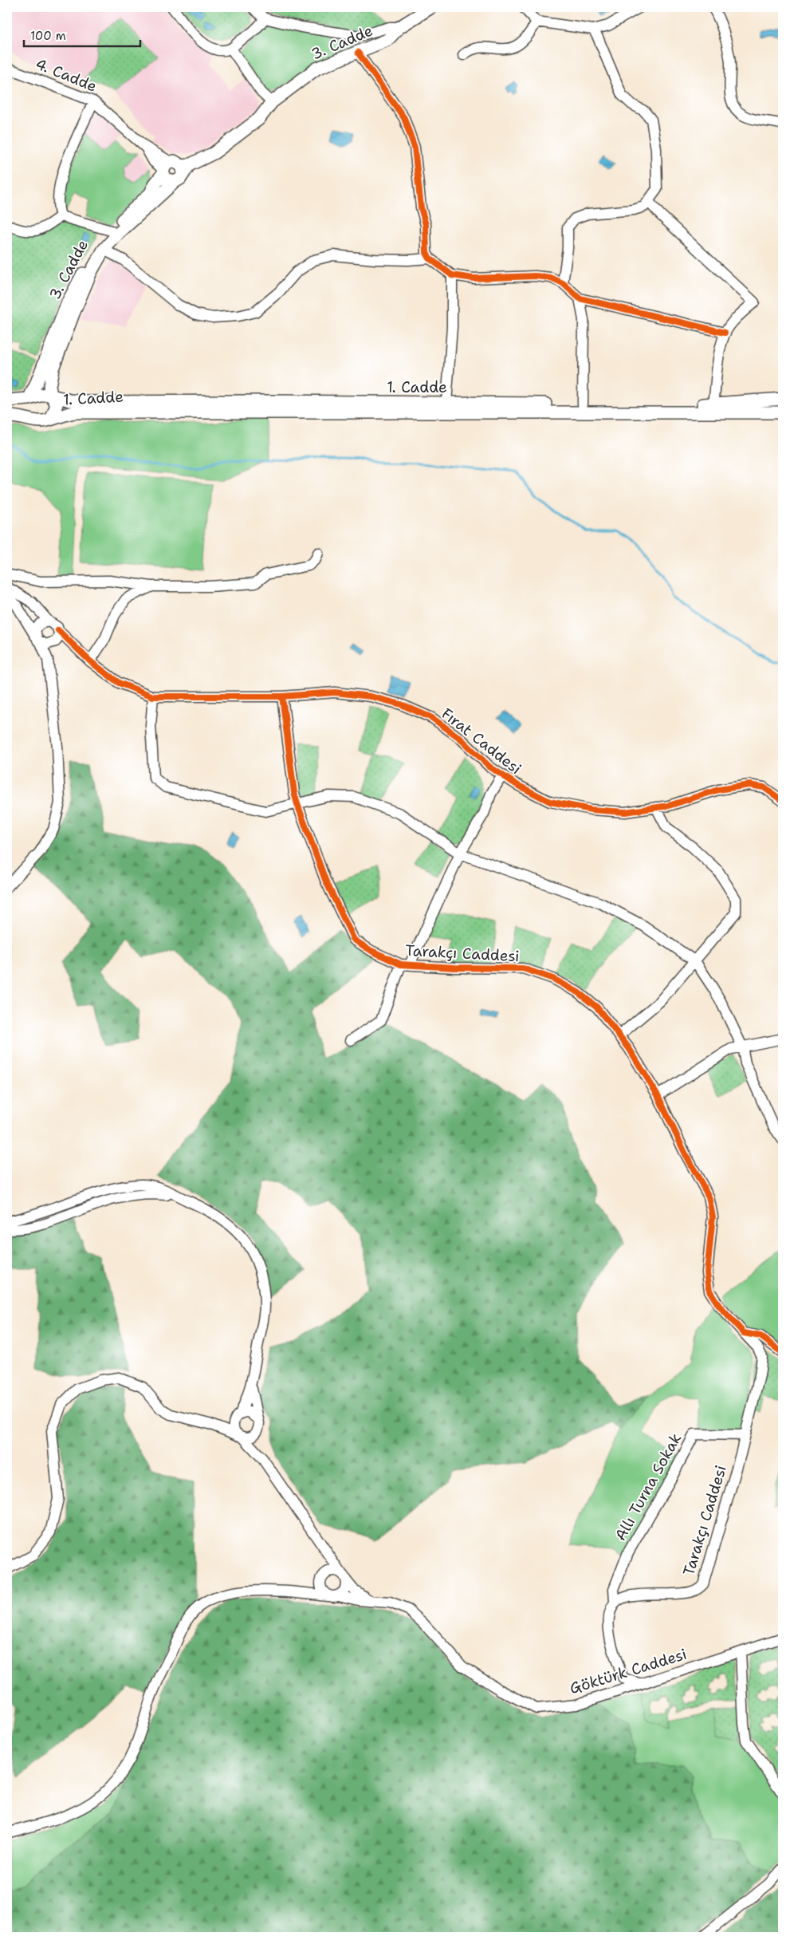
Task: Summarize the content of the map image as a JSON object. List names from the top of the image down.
{
  "streets": {
    "main road": ["3. Cadde", "1. Cadde"],
    "street": [
      "4. Cadde",
      "Fırat Caddesi",
      "Tarakçı Caddesi",
      "Allı Turna Sokak",
      "Göktürk Caddesi"
    ]
  },
  "crossings": [
    ["3. Cadde", "4. Cadde"],
    ["3. Cadde", "1. Cadde"],
    ["Fırat Caddesi", "Tarakçı Caddesi"],
    ["Tarakçı Caddesi", "Allı Turna Sokak"]
  ],
  "scale_bar": "100 m"
}
